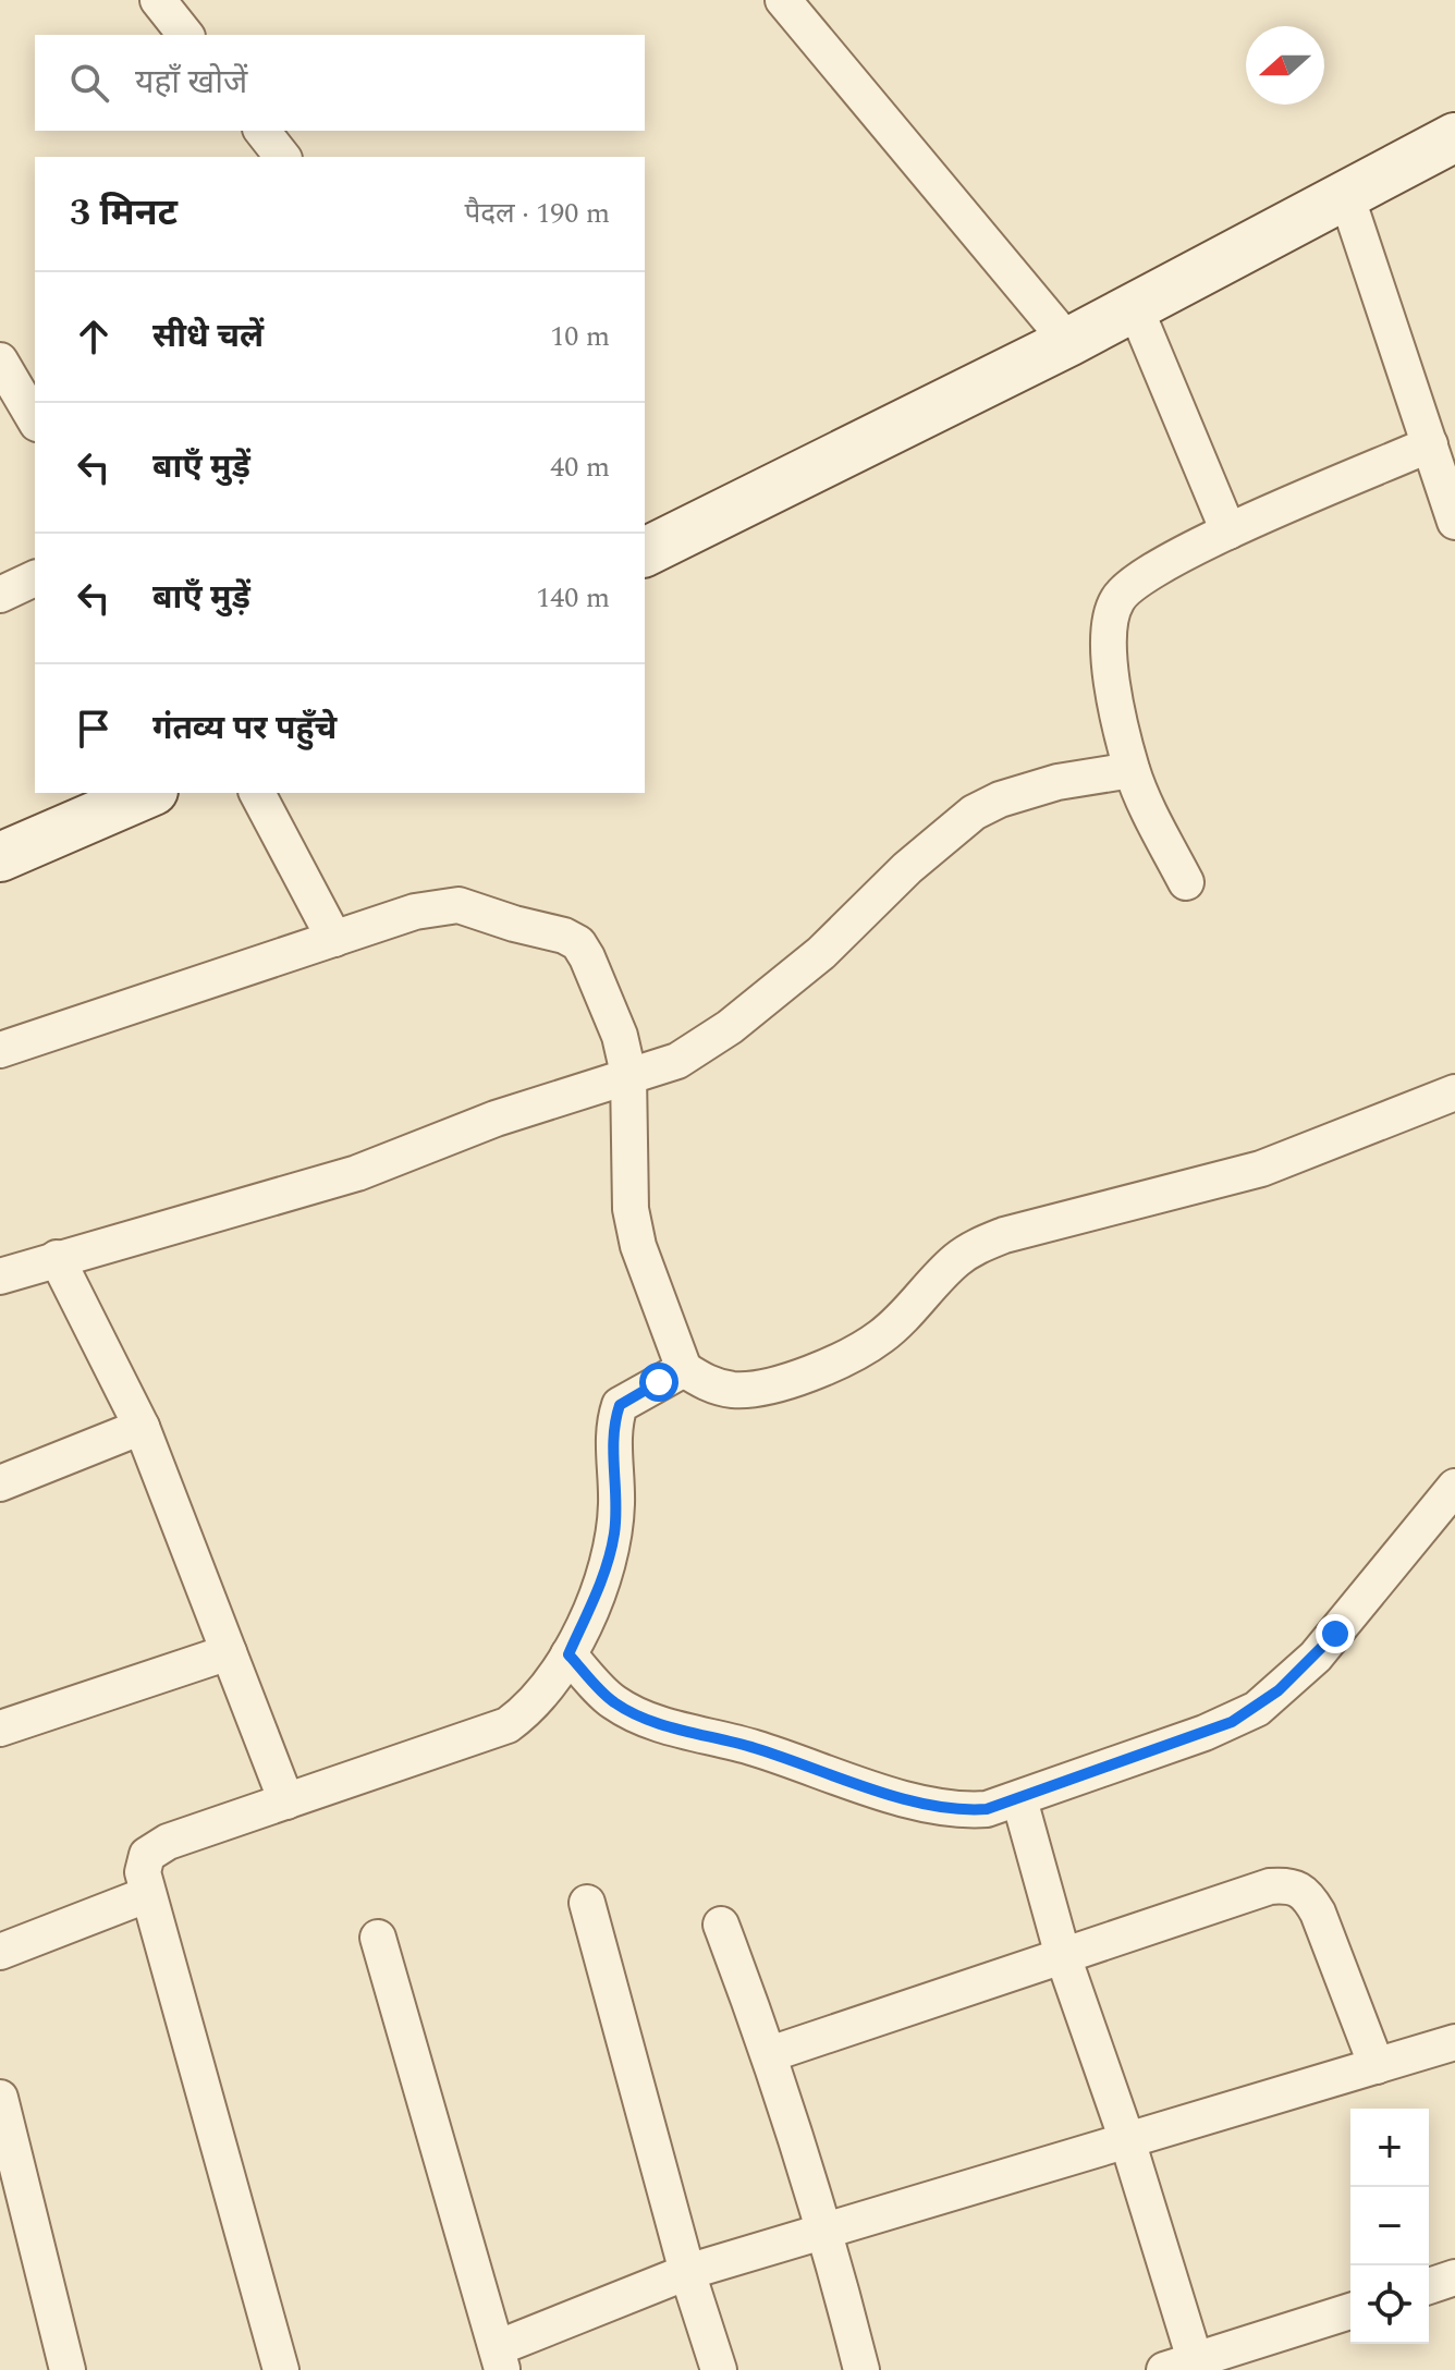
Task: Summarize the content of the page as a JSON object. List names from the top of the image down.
{
  "north": "left",
  "page": {
    "search": "यहाँ खोजें",
    "heading": ["3 मिनट", "पैदल · 190 m"],
    "list": [
      ["सीधे चलें", "10 m"],
      ["बाएँ मुड़ें", "40 m"],
      ["बाएँ मुड़ें", "140 m"],
      "गंतव्य पर पहुँचे"
    ],
    "map_buttons": ["+", "−"]
  }
}
